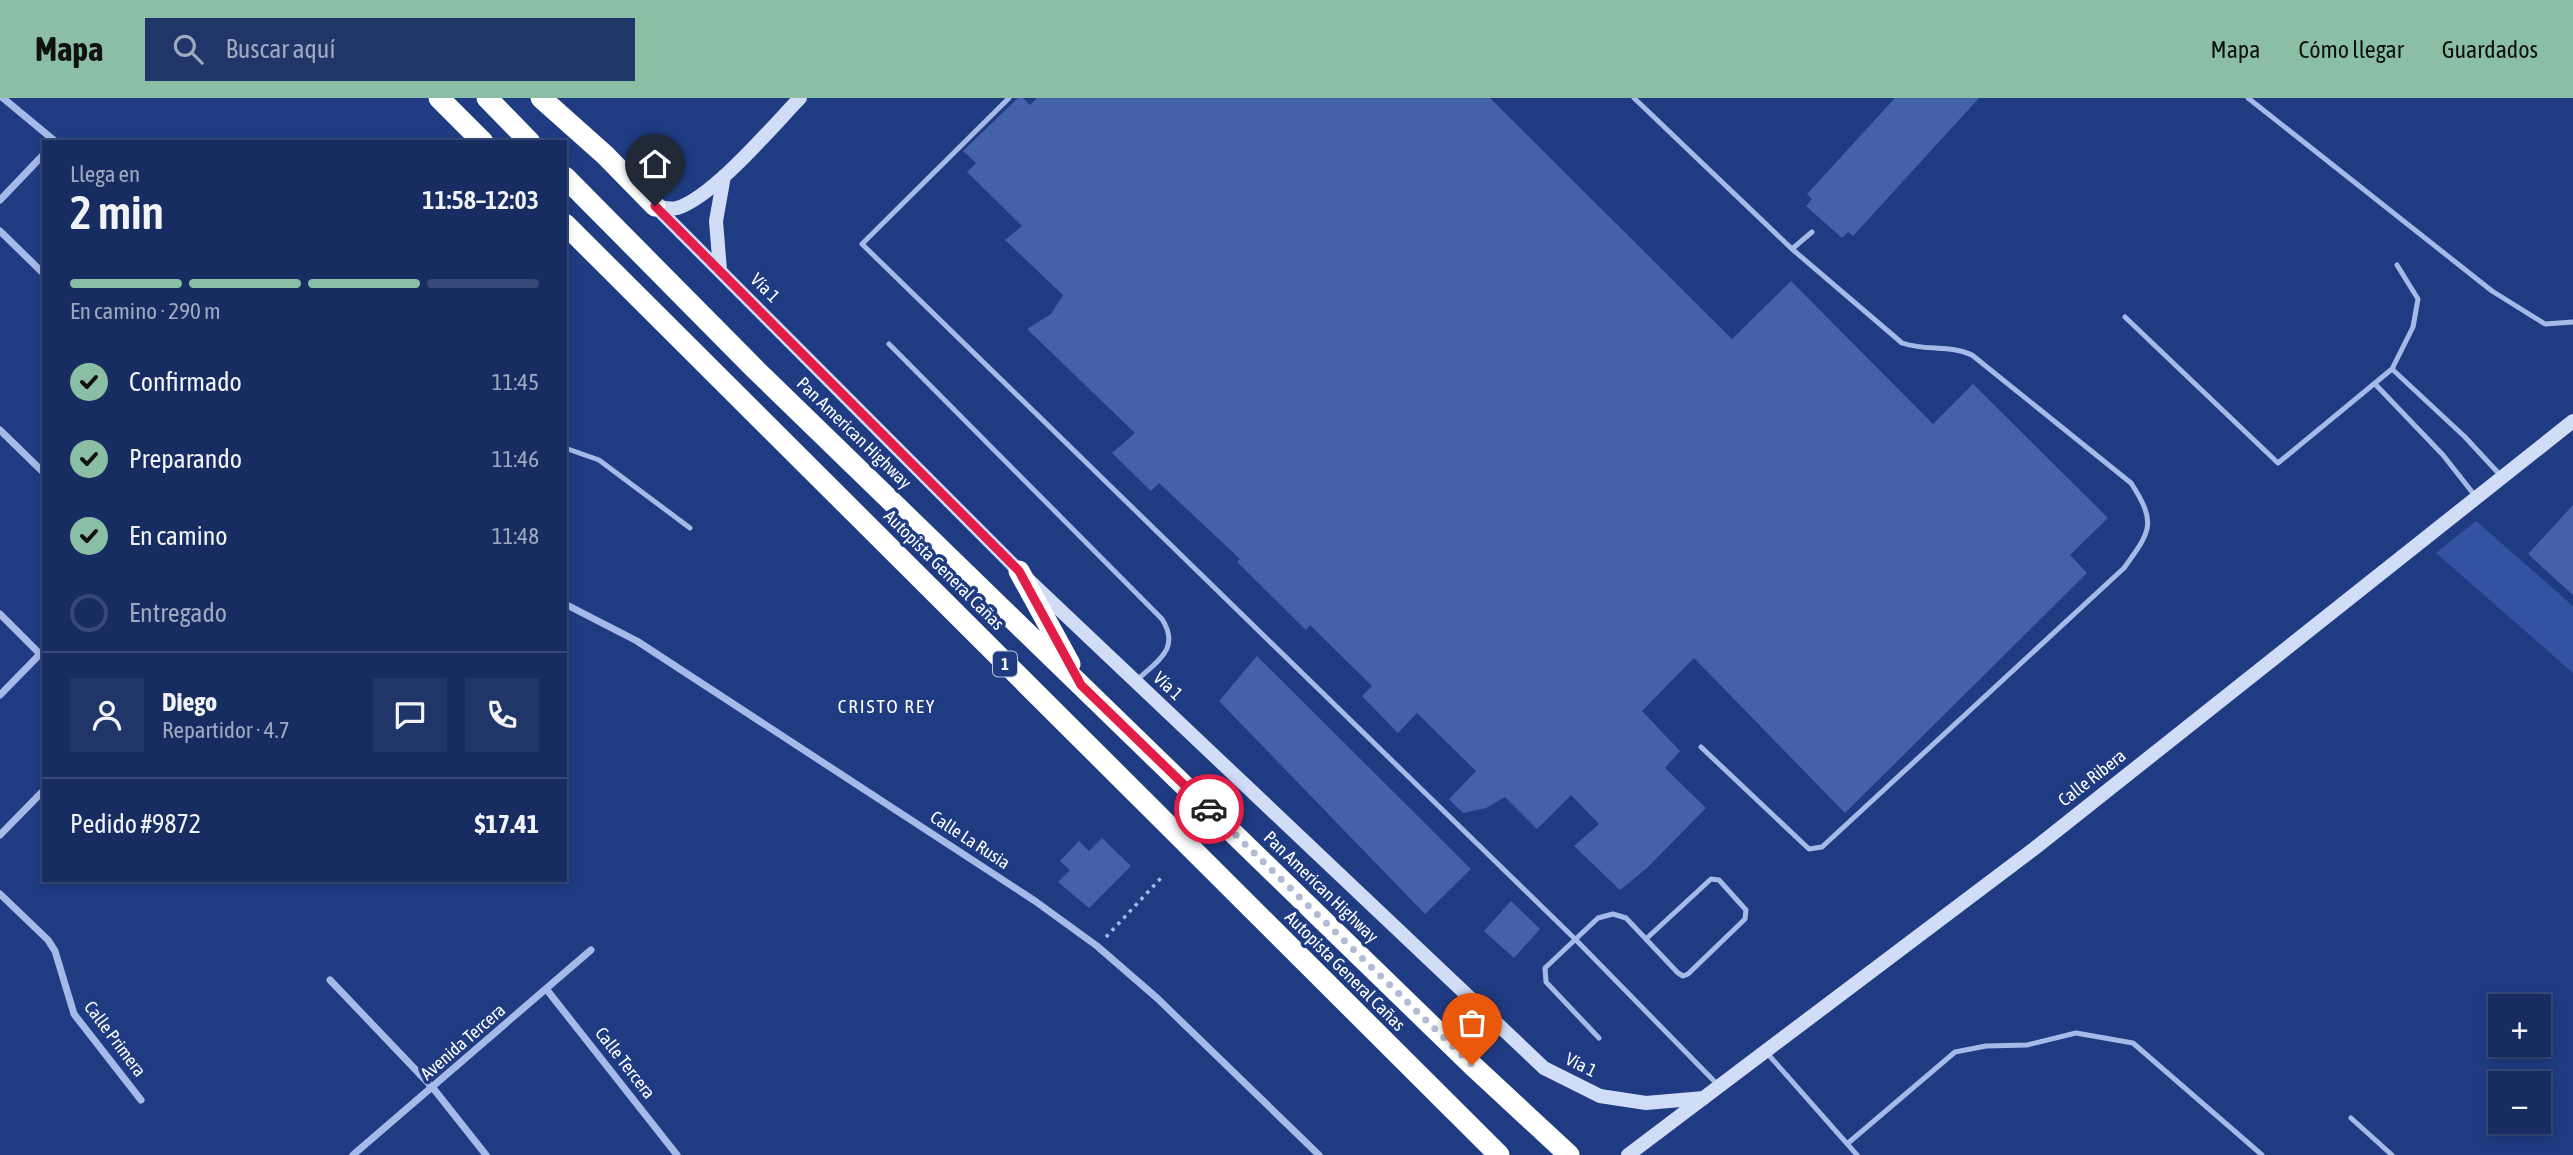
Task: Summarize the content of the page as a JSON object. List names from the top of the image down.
{
  "streets": {
    "highway": ["Pan American Highway", "Autopista General Cañas", "1"],
    "street": [
      "Vía 1",
      "Calle Ribera",
      "Calle La Rusia",
      "Calle Primera",
      "Avenida Tercera",
      "Calle Tercera"
    ]
  },
  "crossings": [
    ["Vía 1", "Calle Ribera"],
    ["Avenida Tercera", "Calle Tercera"]
  ],
  "districts": ["CRISTO REY"],
  "page": {
    "header": "Mapa",
    "search": "Buscar aquí",
    "nav": ["Mapa", "Cómo llegar", "Guardados"],
    "heading": ["2 min", "Llega en", "11:58–12:03"],
    "panel": [
      "Diego",
      "Repartidor · 4.7",
      "Pedido #9872",
      "$17.41"
    ],
    "bar": "En camino · 290 m",
    "list": [
      ["Confirmado", "11:45"],
      ["Preparando", "11:46"],
      ["En camino", "11:48"],
      "Entregado"
    ],
    "map_buttons": ["+", "−"]
  }
}
